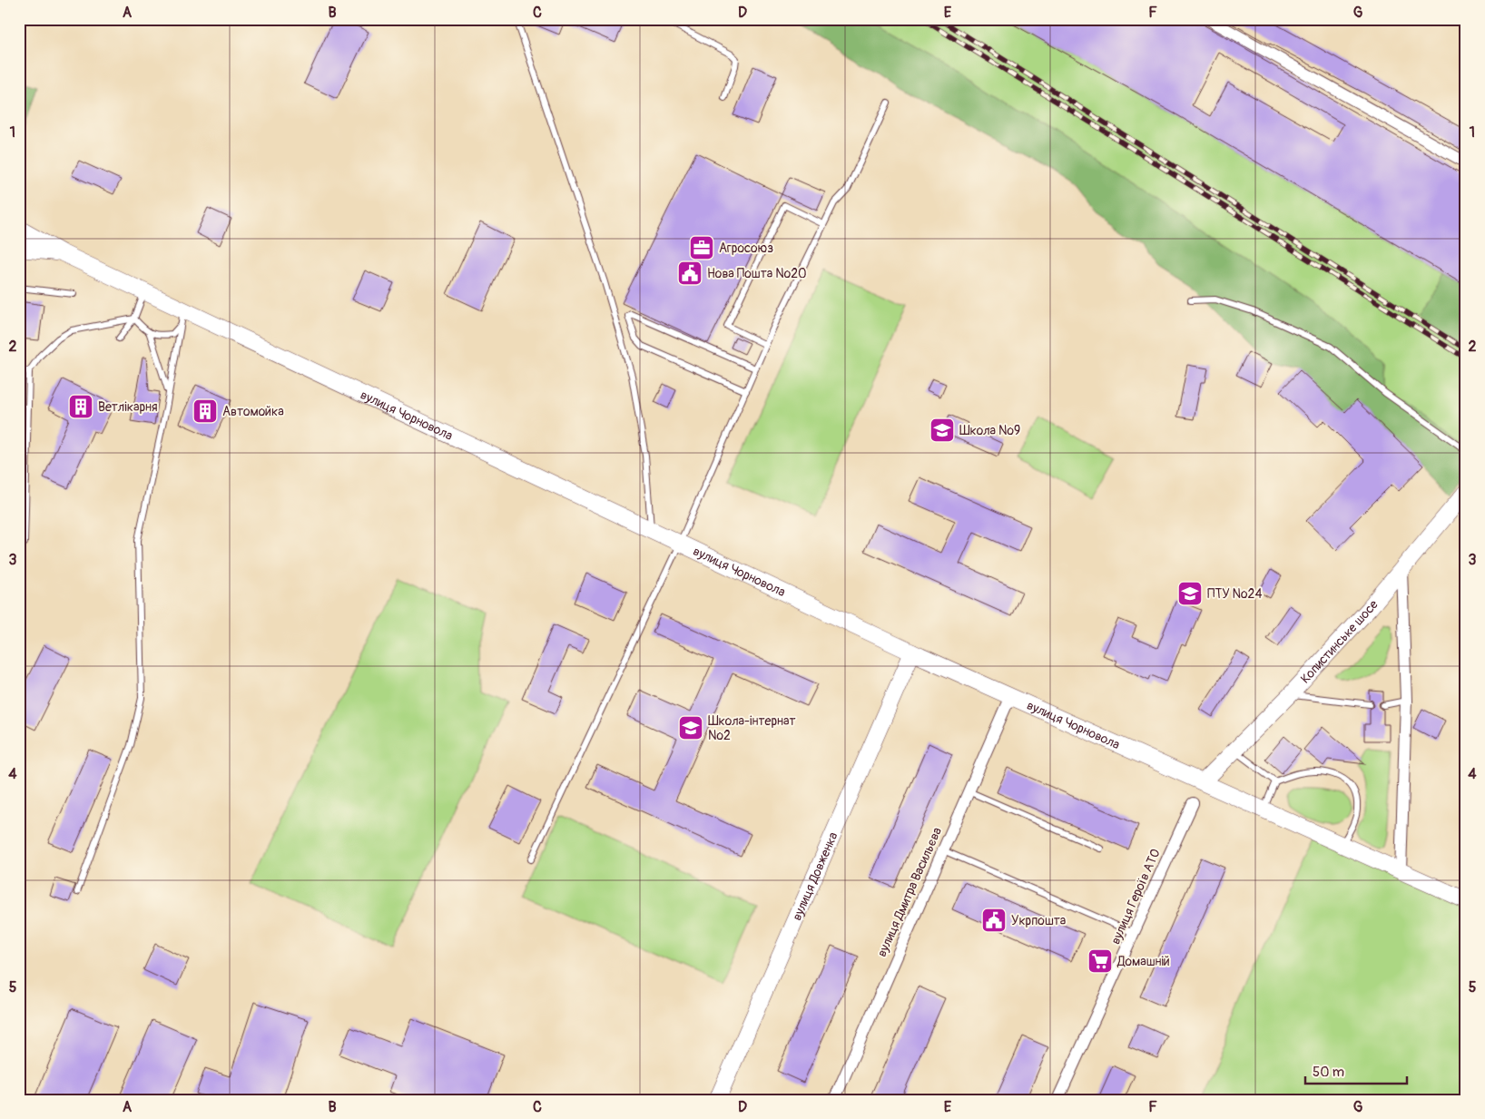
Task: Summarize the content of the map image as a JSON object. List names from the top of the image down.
{
  "streets": {
    "street": [
      "вулиця Чорновола",
      "Копистинське шосе",
      "вулиця Довженка",
      "вулиця Дмитра Васильєва",
      "вулиця Героїв АТО"
    ]
  },
  "crossings": [
    ["вулиця Чорновола", "Копистинське шосе"],
    ["вулиця Чорновола", "вулиця Довженка"],
    ["вулиця Чорновола", "вулиця Дмитра Васильєва"]
  ],
  "places": {
    "office": ["Агросоюз"],
    "public building": ["Нова Пошта №20", "Укрпошта"],
    "building": ["Ветлікарня", "Автомойка"],
    "school or university": ["Школа №9", "ПТУ №24", "Школа-інтернат №2"],
    "supermarket": ["Домашній"]
  },
  "scale_bar": "50 m",
  "grid": {
    "columns": [
      "A",
      "B",
      "C",
      "D",
      "E",
      "F",
      "G"
    ],
    "rows": [
      "1",
      "2",
      "3",
      "4",
      "5"
    ]
  }
}
